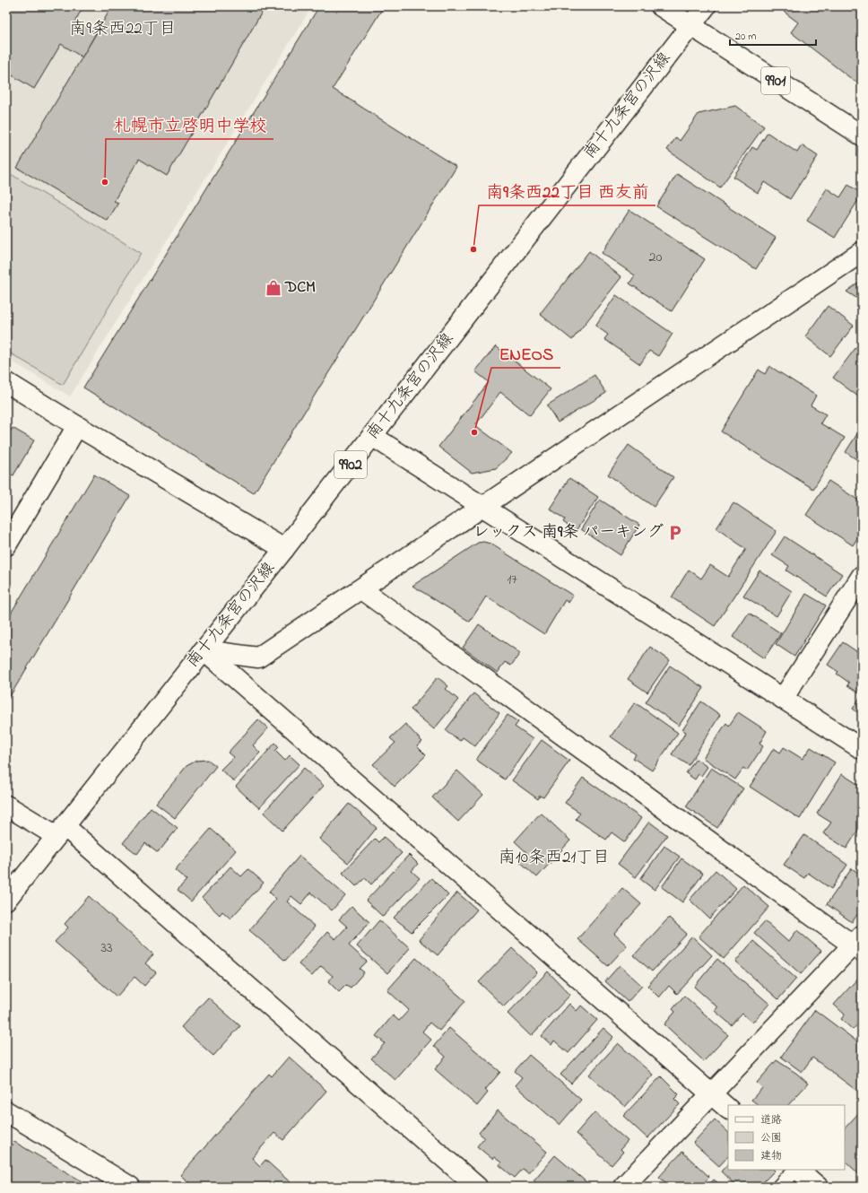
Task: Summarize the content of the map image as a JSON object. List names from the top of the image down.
{
  "streets": {
    "street": ["9901", "南十九条宮の沢線", "9902"]
  },
  "crossings": [
    ["9901", "南十九条宮の沢線"]
  ],
  "districts": ["南9条西22丁目", "南10条西21丁目"],
  "places": {
    "other": ["札幌市立啓明中学校", "南9条西22丁目 西友前", "ENEOS"],
    "shop": ["DCM"],
    "parking": ["レックス 南9条 パーキング"]
  },
  "house_numbers": ["20", "17", "33"],
  "legend": ["道路", "公園", "建物"],
  "scale_bar": "20 m"
}
